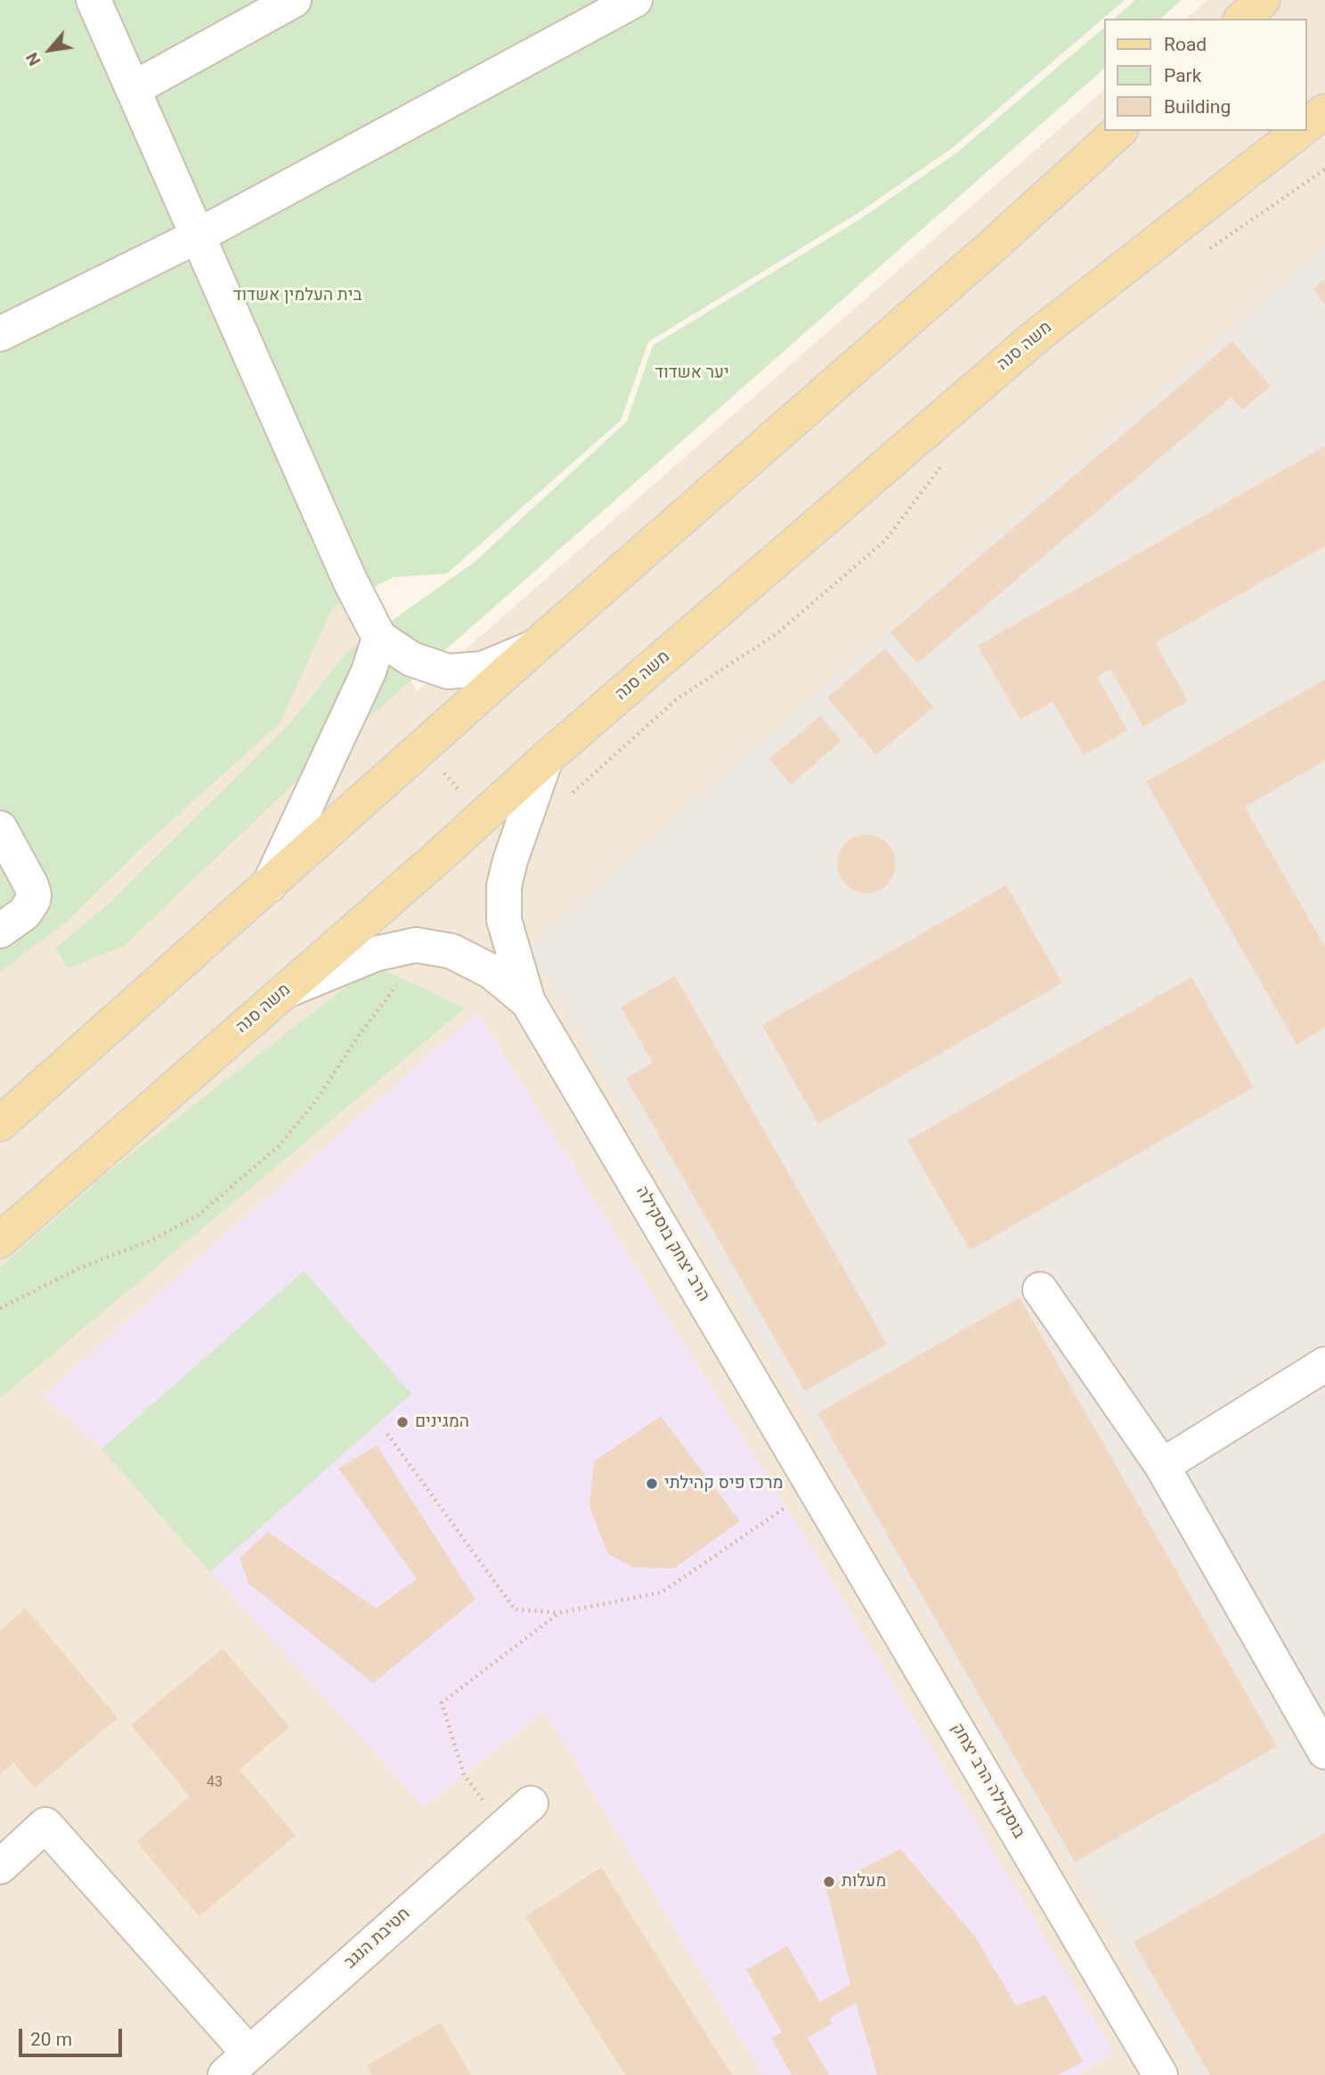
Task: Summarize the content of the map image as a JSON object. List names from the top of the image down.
{
  "streets": {
    "main road": ["משה סנה"],
    "street": ["הרב יצחק בוסקילה", "בוסקילה הרב יצחק", "חטיבת הנגב"]
  },
  "crossings": [
    ["משה סנה", "הרב יצחק בוסקילה"],
    ["הרב יצחק בוסקילה", "בוסקילה הרב יצחק"]
  ],
  "parks": ["בית העלמין אשדוד", "יער אשדוד"],
  "places": ["המגינים", "מרכז פיס קהילתי", "מעלות"],
  "house_numbers": ["43"],
  "legend": ["Road", "Park", "Building"],
  "scale_bar": "20 m",
  "north": "bottom left"
}
